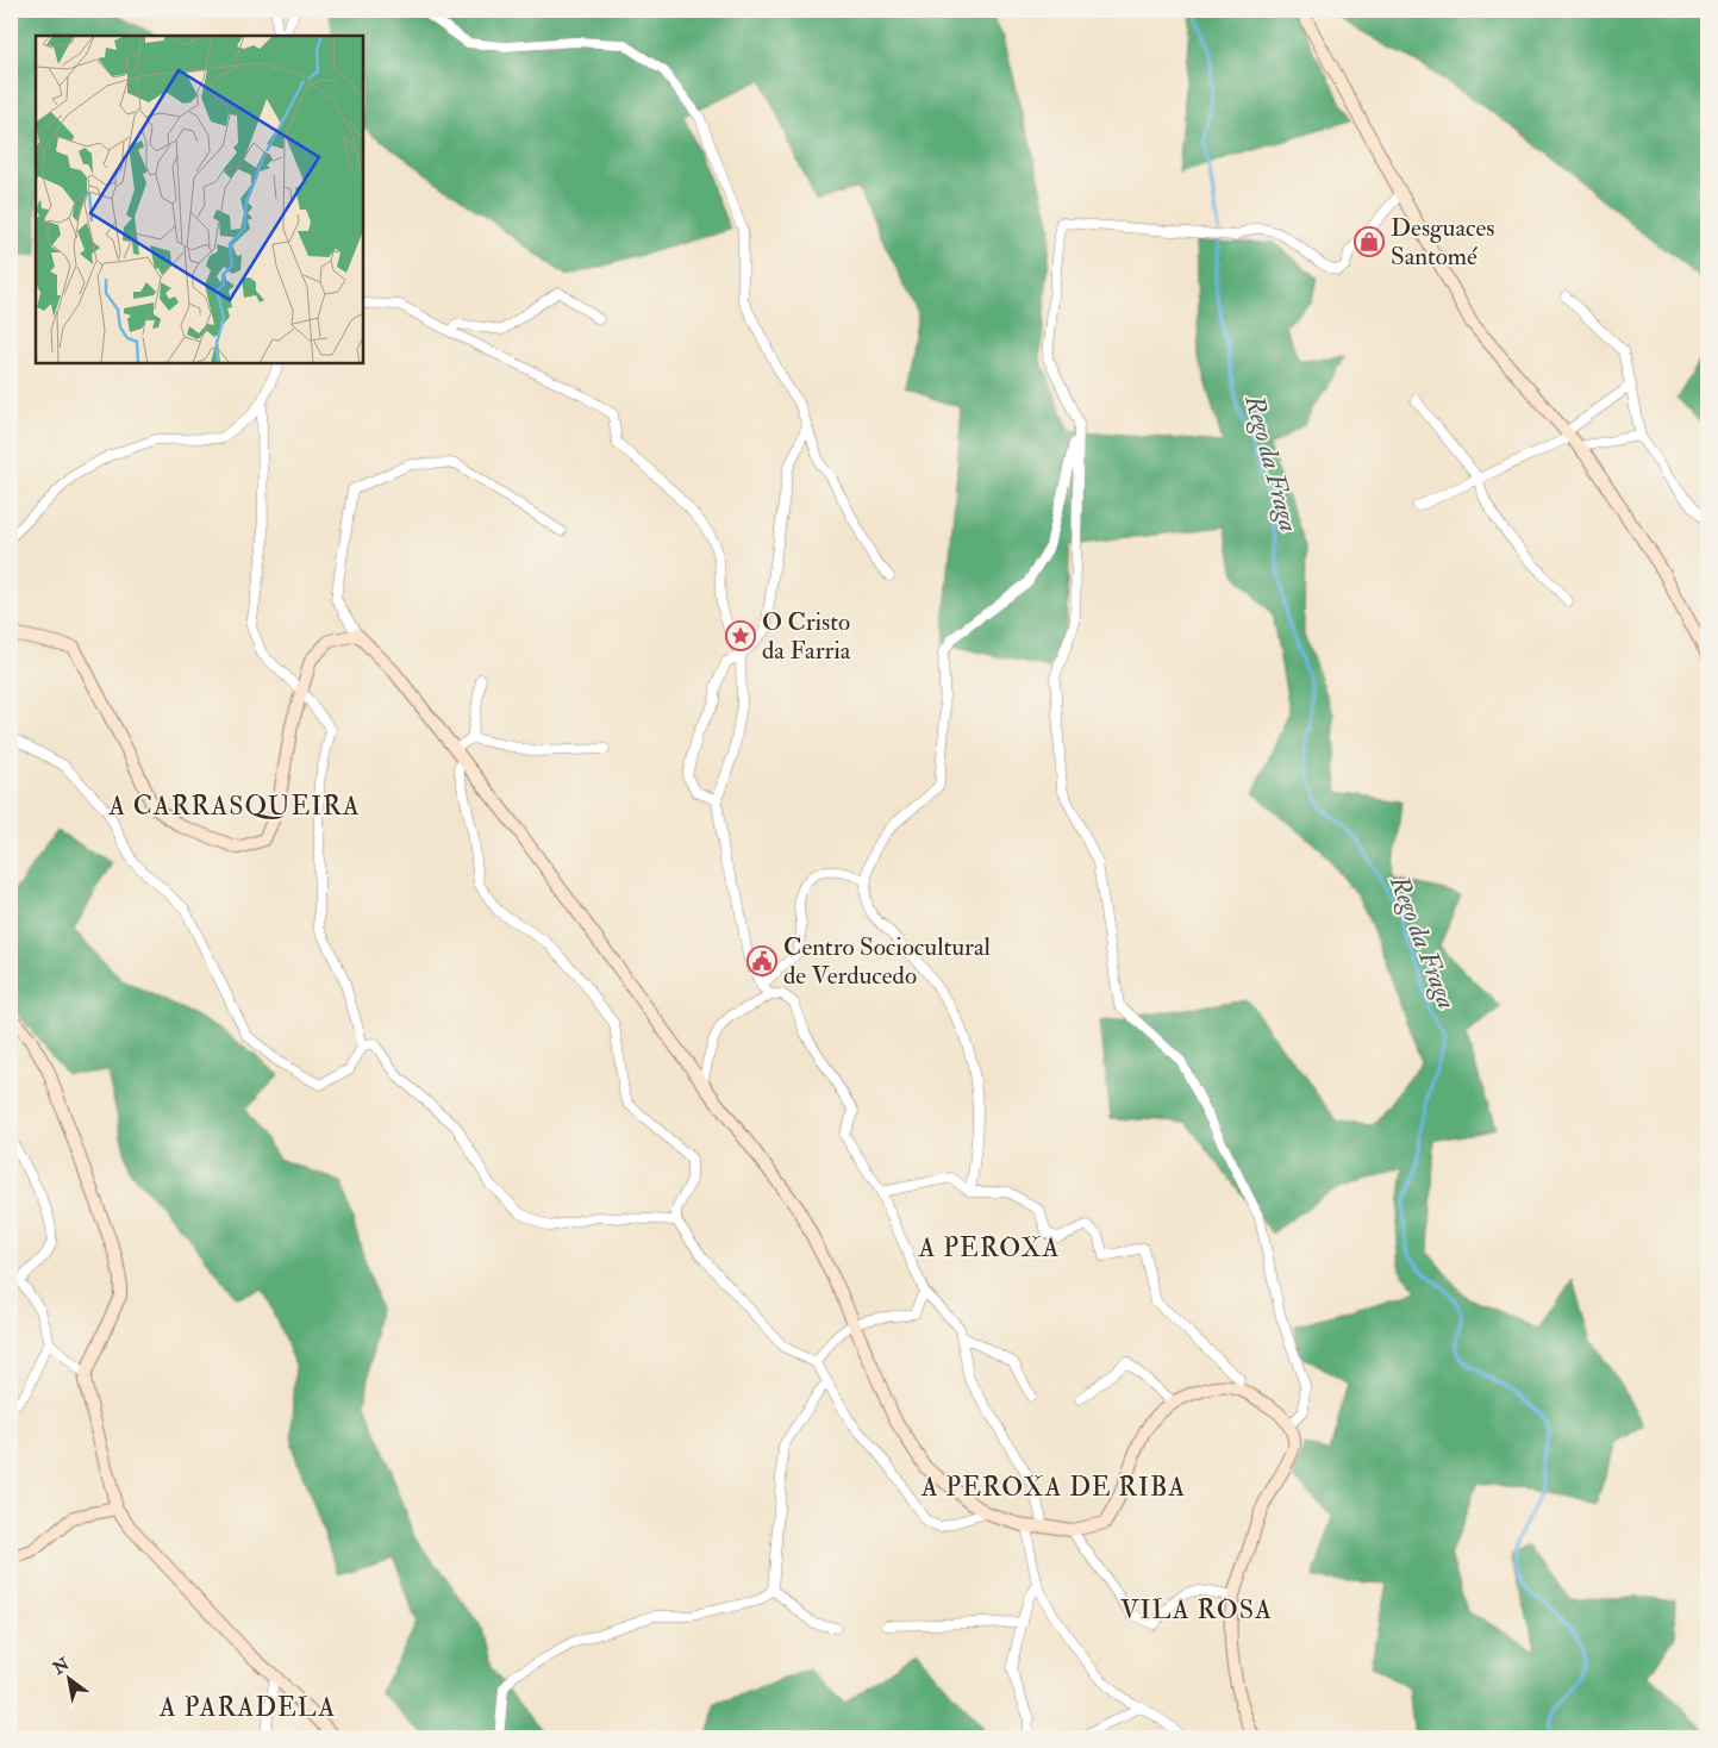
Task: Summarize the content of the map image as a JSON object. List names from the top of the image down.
{
  "districts": [
    "A CARRASQUEIRA",
    "A PEROXA",
    "A PEROXA DE RIBA",
    "VILA ROSA",
    "A PARADELA"
  ],
  "water": ["Rego da Fraga"],
  "places": {
    "shop": ["Desguaces Santomé"],
    "place": ["O Cristo da Farria"],
    "public building": ["Centro Sociocultural de Verducedo"]
  },
  "north": "top left"
}
